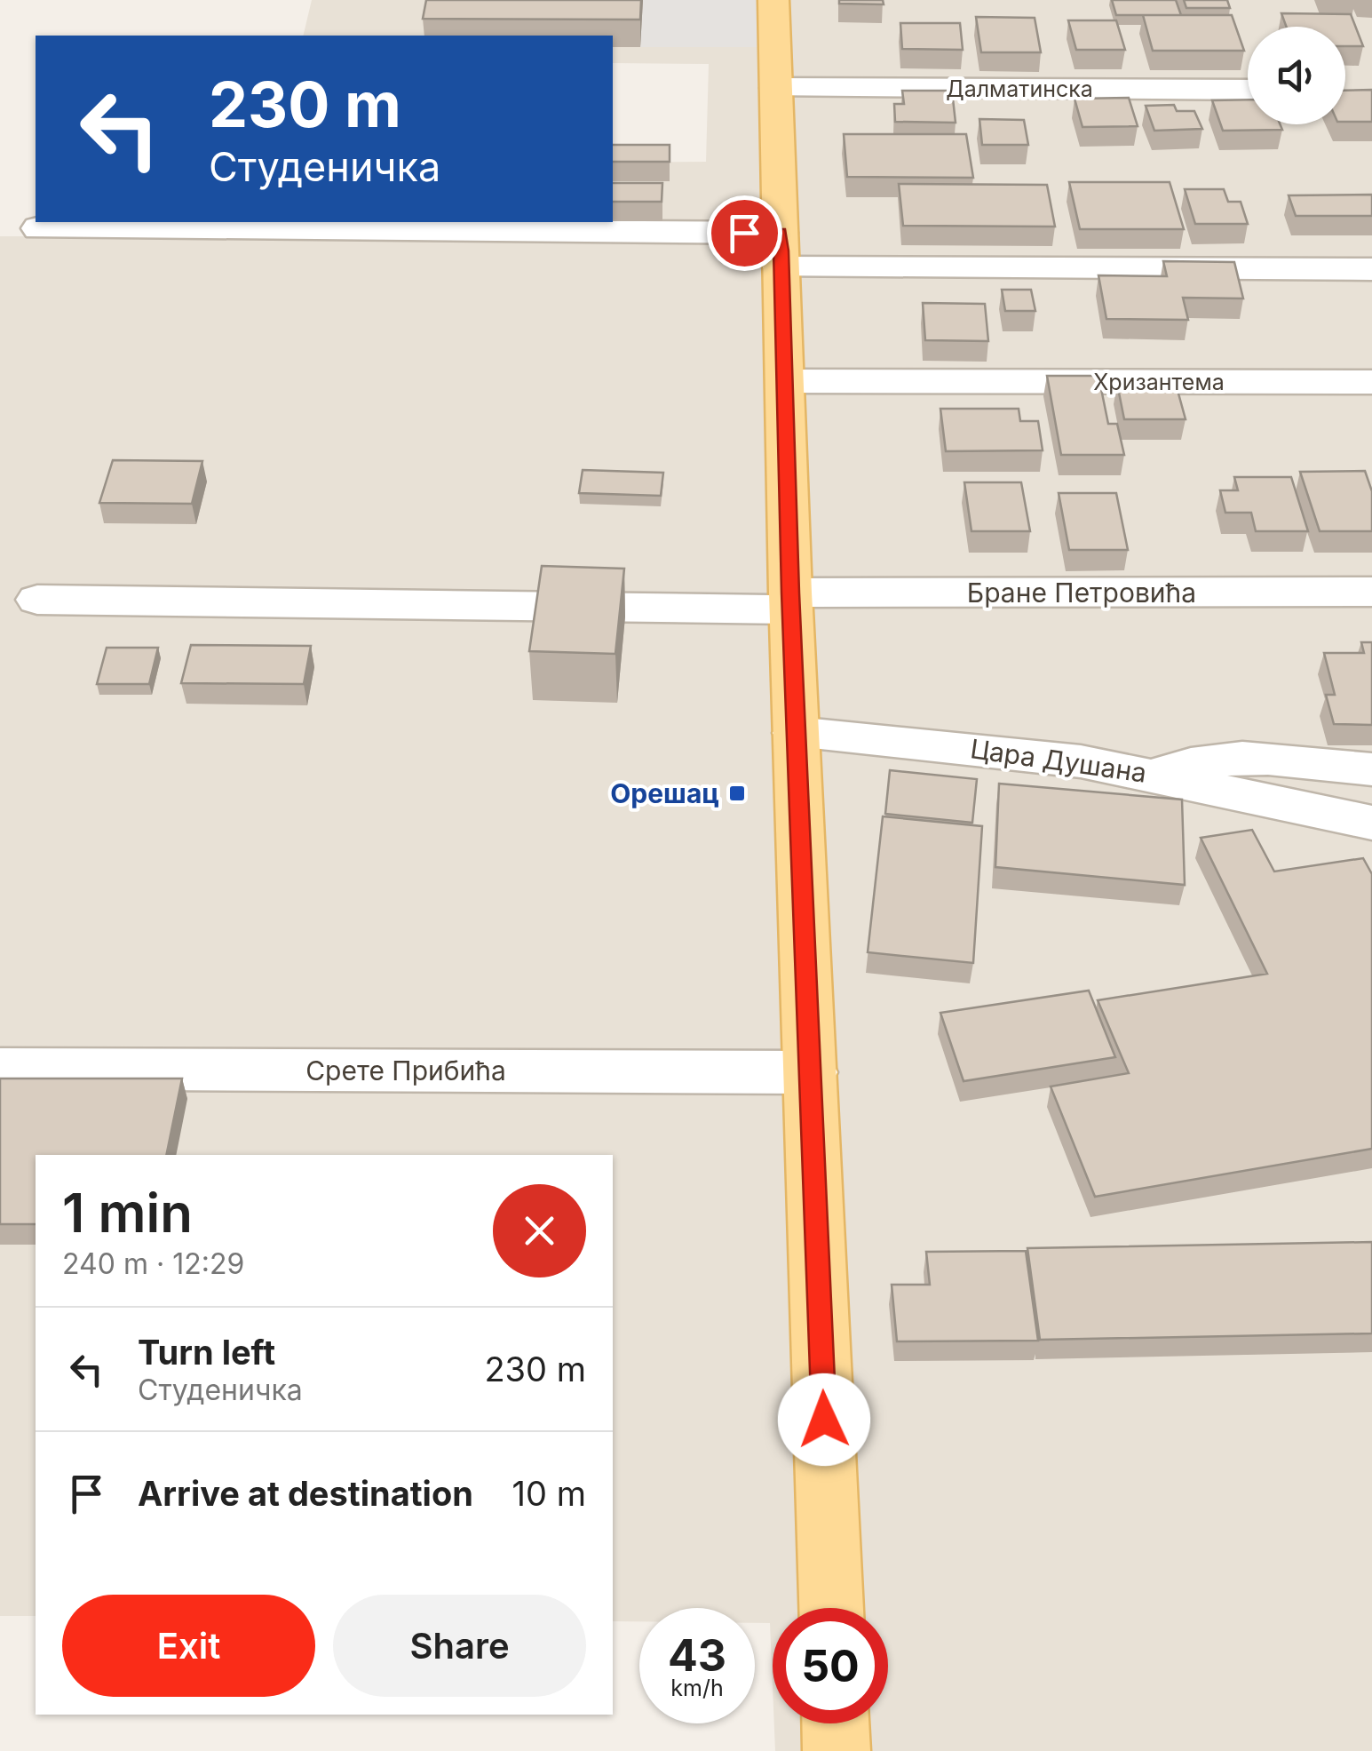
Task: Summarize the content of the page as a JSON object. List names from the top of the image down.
{
  "streets": {
    "street": [
      "Далматинска",
      "Хризантема",
      "Бране Петровића",
      "Цара Душана",
      "Срете Прибића"
    ]
  },
  "places": {
    "transit": ["Орешац"]
  },
  "page": {
    "turn": ["230 m", "Студеничка"],
    "heading": ["1 min", "240 m · 12:29"],
    "list": [
      {
        "name": "Turn left",
        "note": "Студеничка",
        "value": "230 m"
      },
      {
        "name": "Arrive at destination",
        "value": "10 m"
      }
    ],
    "buttons": ["Exit", "Share"],
    "speed": "43 km/h",
    "limit": "50"
  }
}
